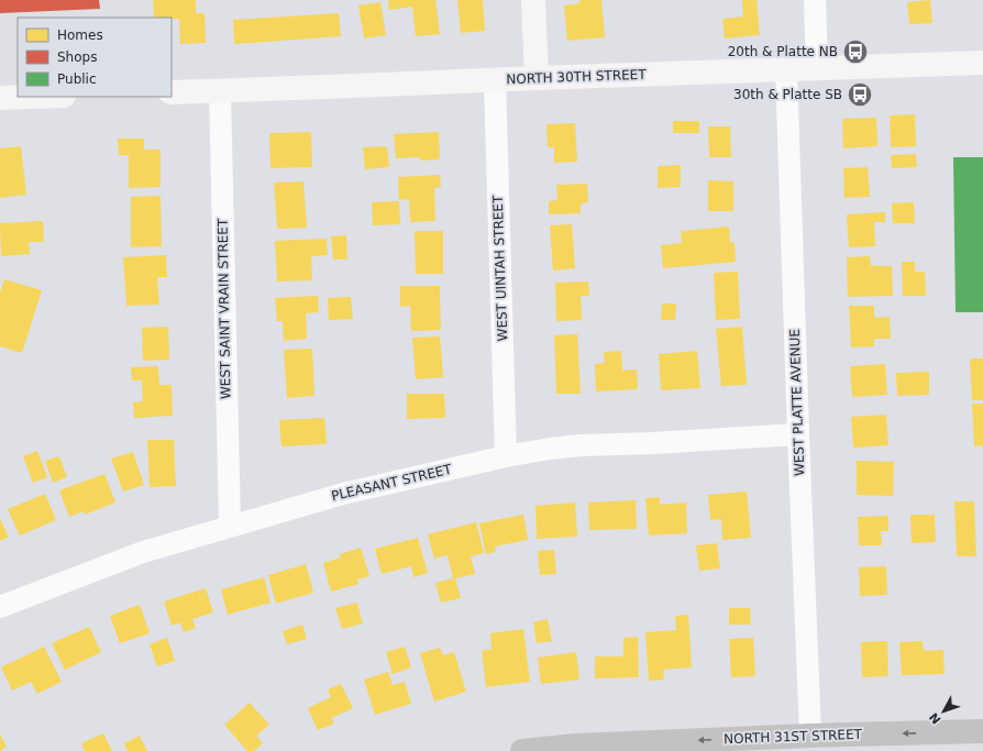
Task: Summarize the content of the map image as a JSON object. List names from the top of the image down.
{
  "streets": {
    "main road": ["NORTH 30TH STREET", "NORTH 31ST STREET"],
    "street": [
      "WEST UINTAH STREET",
      "WEST SAINT VRAIN STREET",
      "WEST PLATTE AVENUE",
      "PLEASANT STREET"
    ]
  },
  "crossings": [
    ["NORTH 30TH STREET", "WEST UINTAH STREET"],
    ["NORTH 30TH STREET", "WEST SAINT VRAIN STREET"],
    ["NORTH 30TH STREET", "WEST PLATTE AVENUE"],
    ["WEST UINTAH STREET", "PLEASANT STREET"],
    ["WEST SAINT VRAIN STREET", "PLEASANT STREET"],
    ["WEST PLATTE AVENUE", "PLEASANT STREET"],
    ["WEST PLATTE AVENUE", "NORTH 31ST STREET"]
  ],
  "one_way": ["NORTH 31ST STREET"],
  "places": {
    "bus stop": ["20th & Platte NB", "30th & Platte SB"]
  },
  "legend": ["Homes", "Shops", "Public"],
  "north": "bottom left"
}
